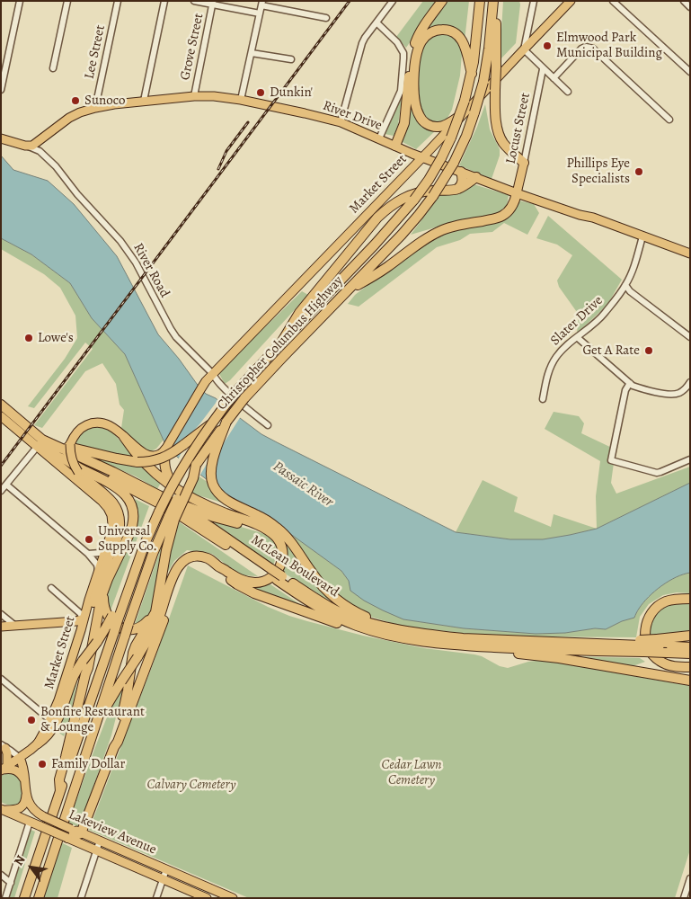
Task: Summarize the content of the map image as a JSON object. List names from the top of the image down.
{
  "streets": {
    "highway": ["Christopher Columbus Highway", "McLean Boulevard"],
    "main road": [
      "River Drive",
      "Locust Street",
      "Market Street",
      "Lakeview Avenue"
    ],
    "street": [
      "Grove Street",
      "Lee Street",
      "River Road",
      "Slater Drive"
    ]
  },
  "crossings": [
    ["Grove Street", "River Drive"],
    ["Lee Street", "River Drive"],
    ["River Drive", "Locust Street"],
    ["River Drive", "Market Street"],
    ["River Drive", "River Road"],
    ["River Drive", "Slater Drive"],
    ["Market Street", "River Road"],
    ["Market Street", "Lakeview Avenue"]
  ],
  "water": ["Passaic River"],
  "parks": ["Cedar Lawn Cemetery", "Calvary Cemetery"],
  "places": [
    "Elmwood Park Municipal Building",
    "Dunkin'",
    "Sunoco",
    "Phillips Eye Specialists",
    "Lowe's",
    "Get A Rate",
    "Universal Supply Co.",
    "Bonfire Restaurant & Lounge",
    "Family Dollar"
  ],
  "north": "top left"
}
